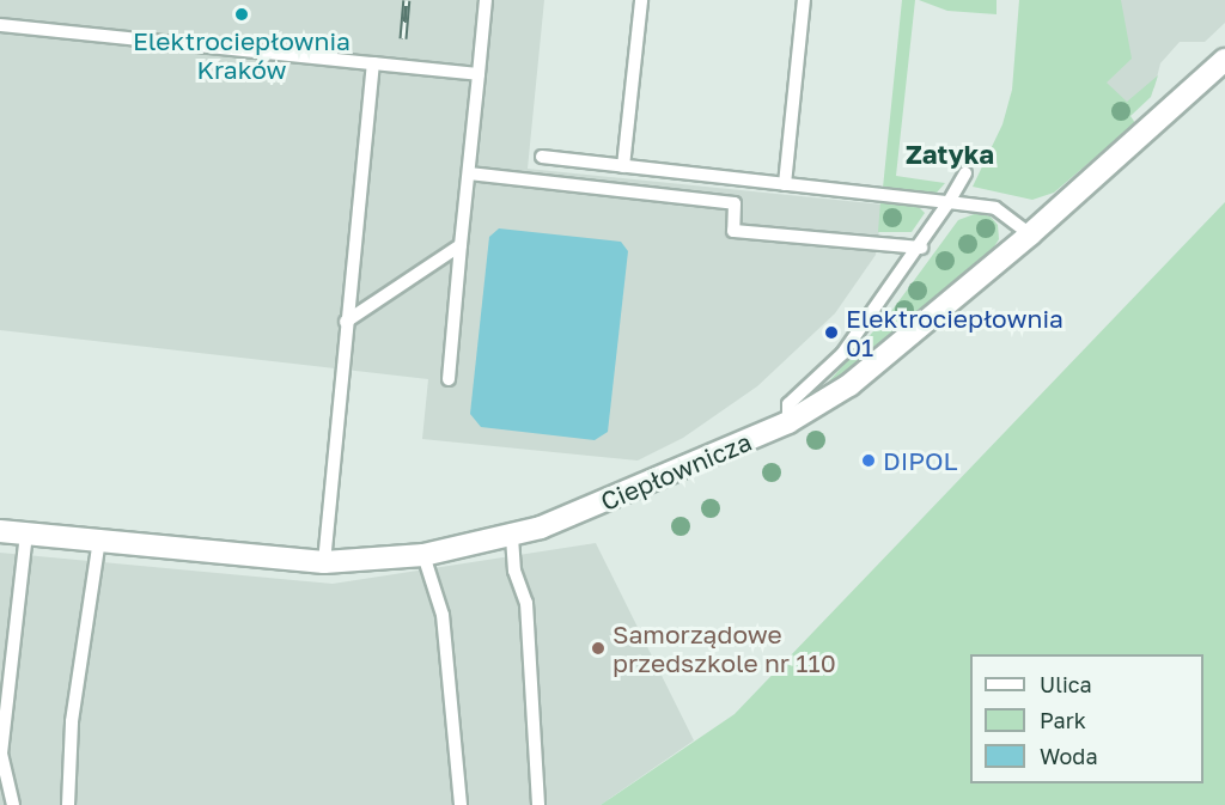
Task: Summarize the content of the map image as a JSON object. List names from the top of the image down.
{
  "streets": {
    "street": ["Ciepłownicza"]
  },
  "districts": ["Zatyka"],
  "places": [
    "Elektrociepłownia Kraków",
    "Elektrociepłownia 01",
    "DIPOL",
    "Samorządowe przedszkole nr 110"
  ],
  "legend": ["Ulica", "Park", "Woda"]
}
